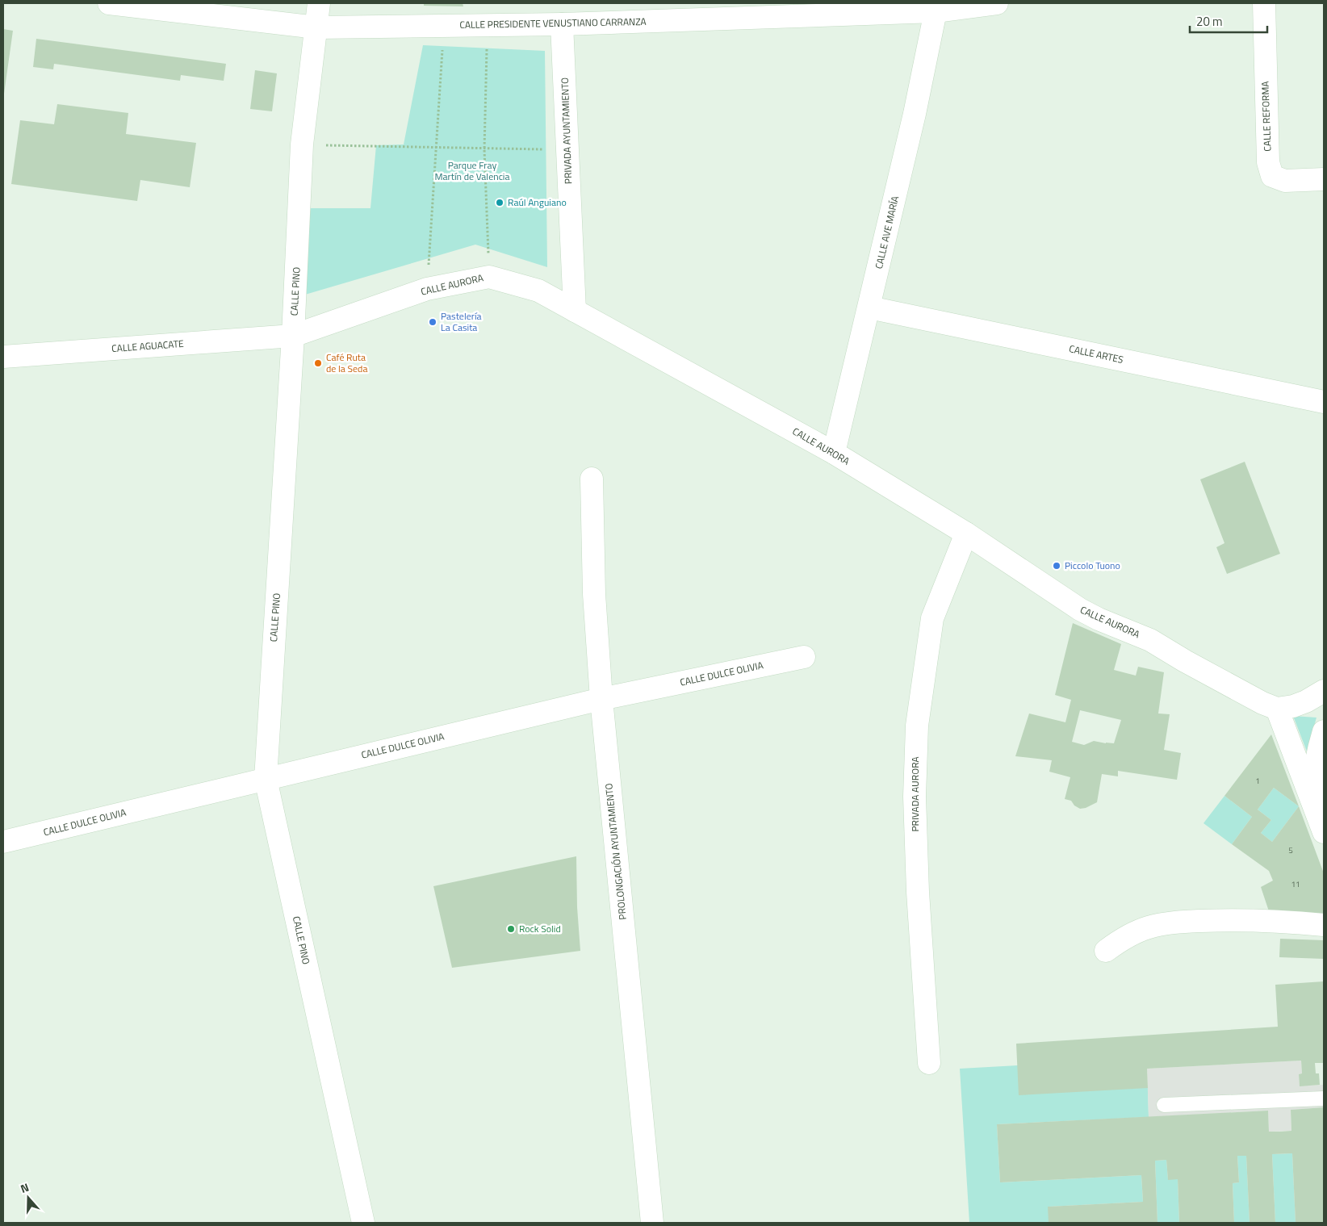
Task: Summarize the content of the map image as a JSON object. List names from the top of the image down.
{
  "streets": {
    "street": [
      "CALLE PRESIDENTE VENUSTIANO CARRANZA",
      "CALLE REFORMA",
      "PRIVADA AYUNTAMIENTO",
      "CALLE AVE MARÍA",
      "CALLE AURORA",
      "CALLE PINO",
      "CALLE AGUACATE",
      "CALLE ARTES",
      "CALLE DULCE OLIVIA",
      "PRIVADA AURORA",
      "PROLONGACIÓN AYUNTAMIENTO"
    ]
  },
  "crossings": [
    ["CALLE PRESIDENTE VENUSTIANO CARRANZA", "PRIVADA AYUNTAMIENTO"],
    ["CALLE PRESIDENTE VENUSTIANO CARRANZA", "CALLE AVE MARÍA"],
    ["CALLE PRESIDENTE VENUSTIANO CARRANZA", "CALLE PINO"],
    ["PRIVADA AYUNTAMIENTO", "CALLE AURORA"],
    ["CALLE AVE MARÍA", "CALLE AURORA"],
    ["CALLE AVE MARÍA", "CALLE ARTES"],
    ["CALLE AURORA", "CALLE PINO"],
    ["CALLE AURORA", "CALLE AGUACATE"],
    ["CALLE AURORA", "PRIVADA AURORA"],
    ["CALLE PINO", "CALLE AGUACATE"],
    ["CALLE PINO", "CALLE DULCE OLIVIA"],
    ["CALLE DULCE OLIVIA", "PROLONGACIÓN AYUNTAMIENTO"]
  ],
  "parks": ["Parque Fray Martín de Valencia"],
  "places": [
    "Raúl Anguiano",
    "Pastelería La Casita",
    "Café Ruta de la Seda",
    "Piccolo Tuono",
    "Rock Solid"
  ],
  "house_numbers": ["1", "5", "11"],
  "scale_bar": "20 m",
  "north": "top"
}
